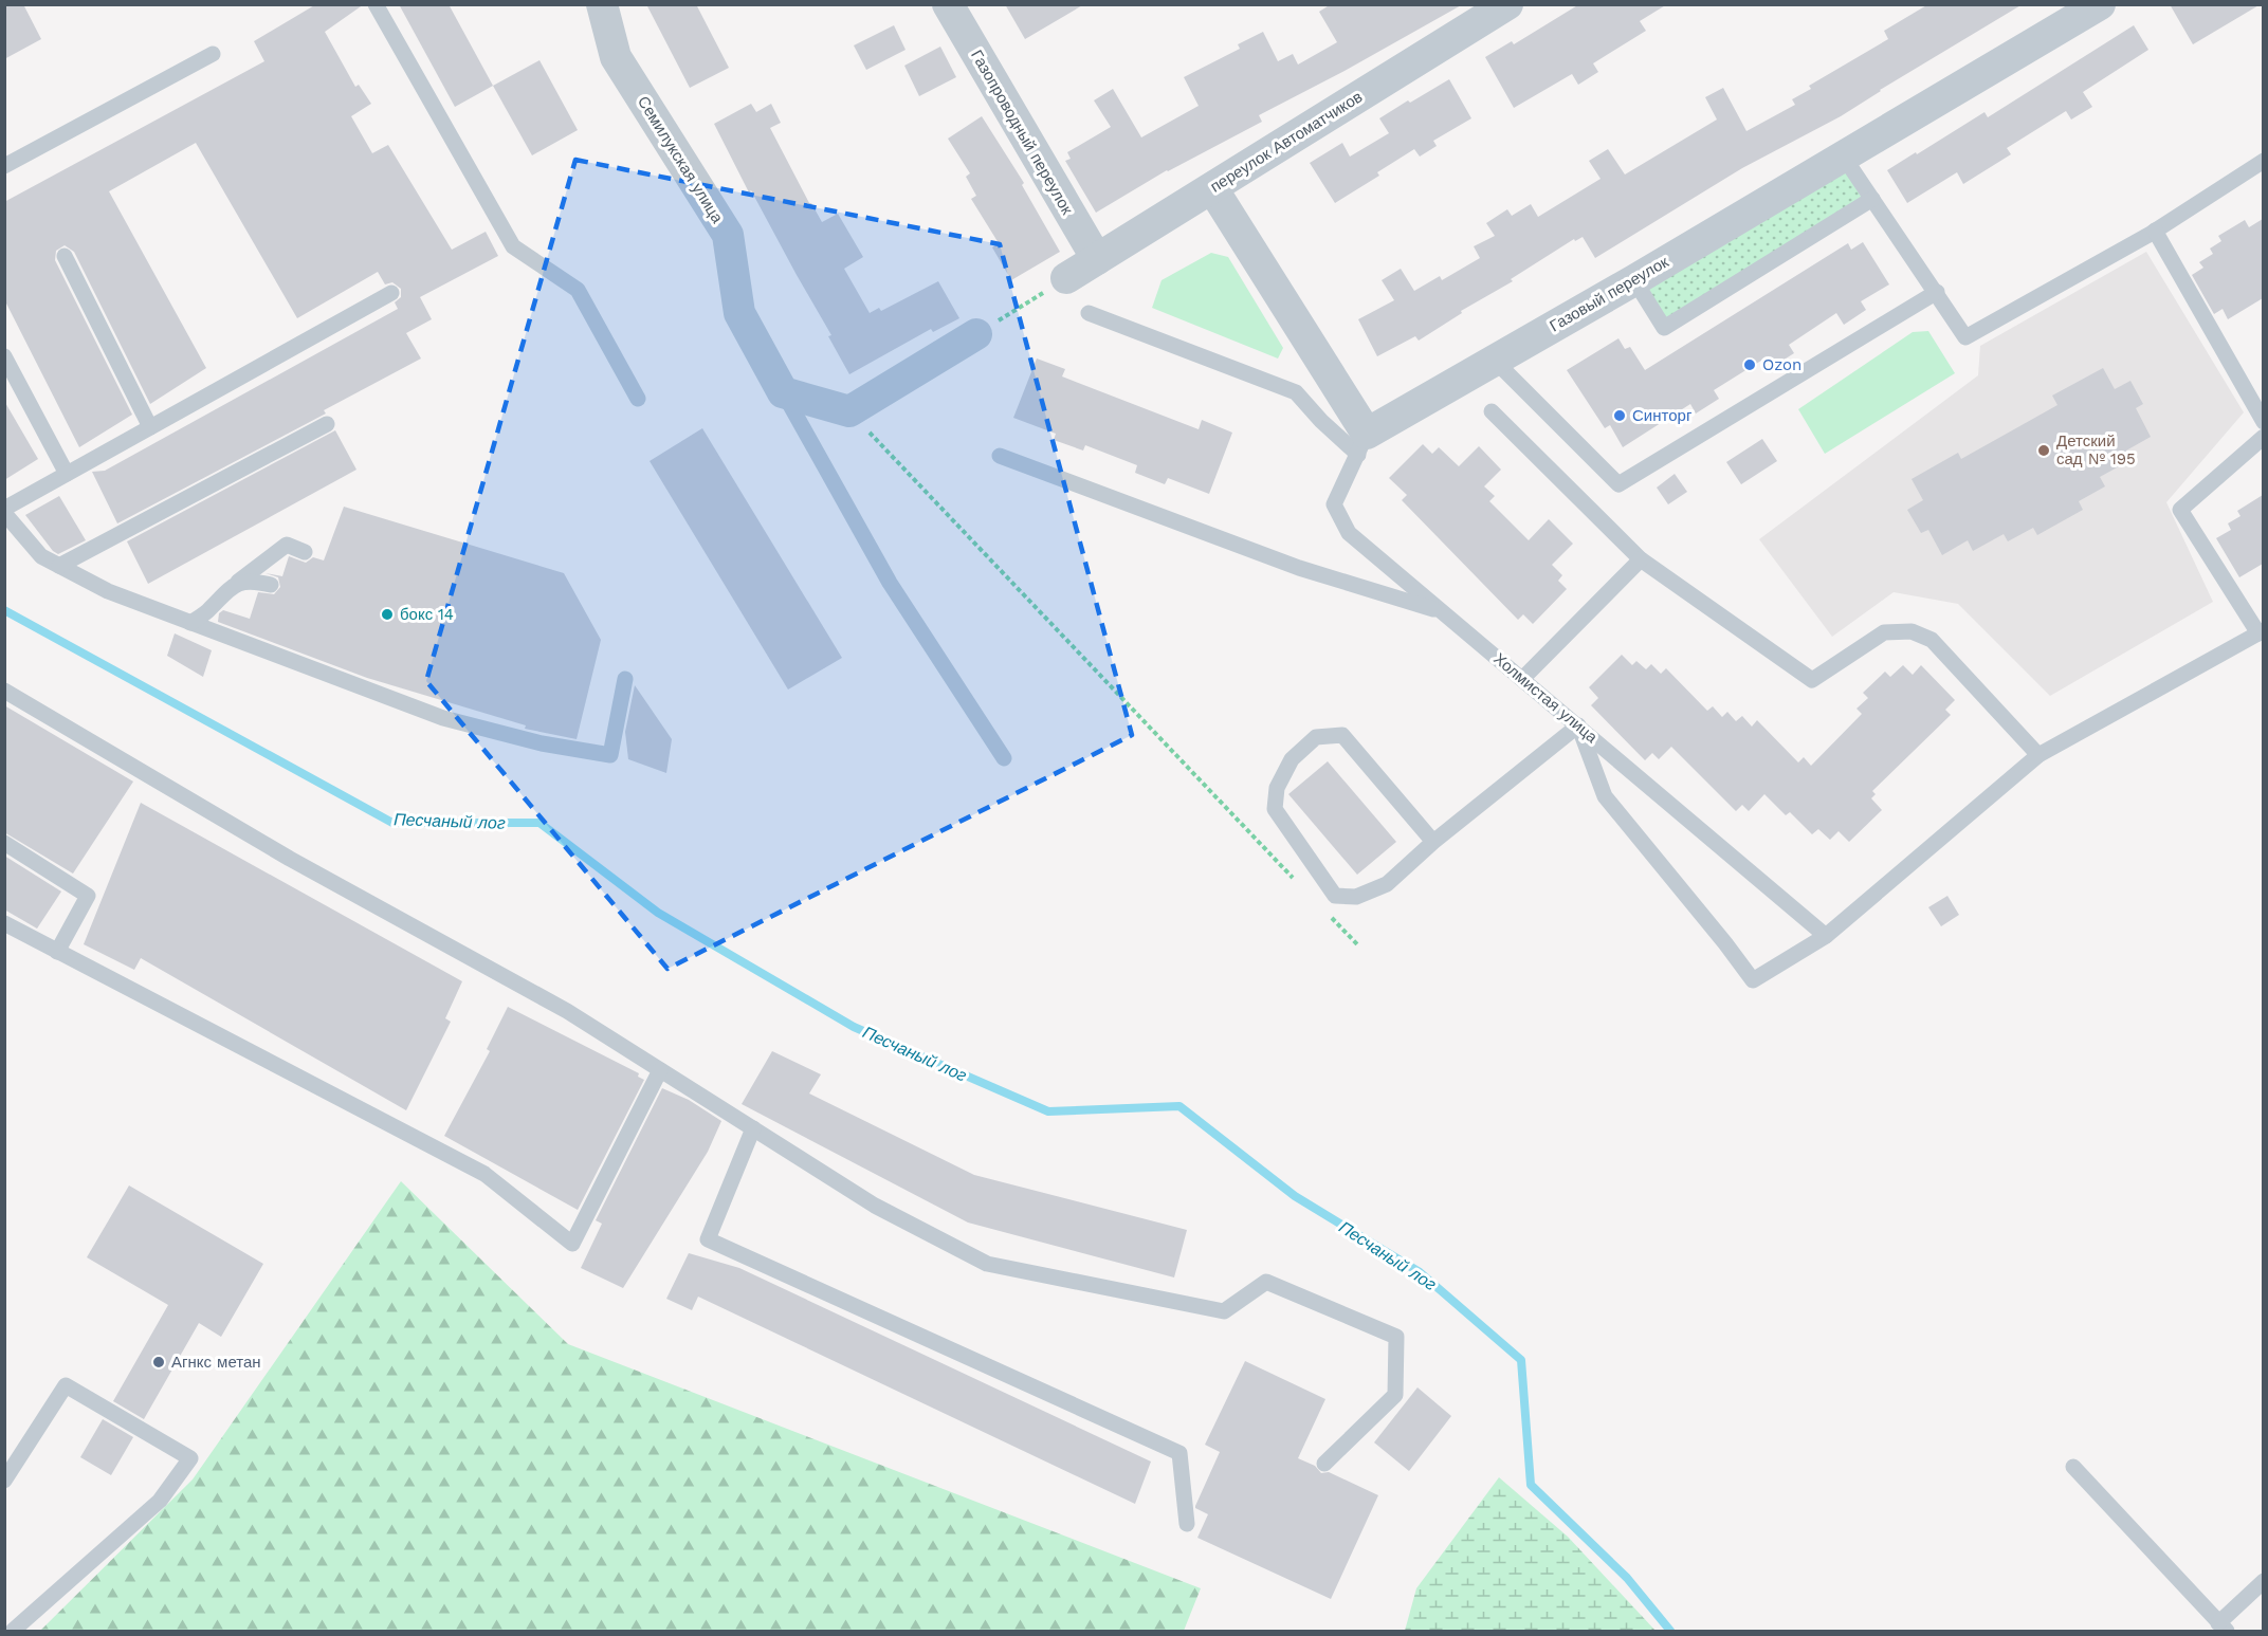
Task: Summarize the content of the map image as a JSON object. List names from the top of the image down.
{
  "streets": {
    "street": [
      "Газопроводный переулок",
      "переулок Автоматчиков",
      "Семилукская улица",
      "Газовый переулок"
    ],
    "lane": ["Холмистая улица"]
  },
  "crossings": [
    ["Газопроводный переулок", "переулок Автоматчиков"],
    ["Газовый переулок", "Холмистая улица"]
  ],
  "water": ["Песчаный лог"],
  "places": [
    "Ozon",
    "Синторг",
    "Детский сад № 195",
    "бокс 14",
    "Агнкс метан"
  ]
}
